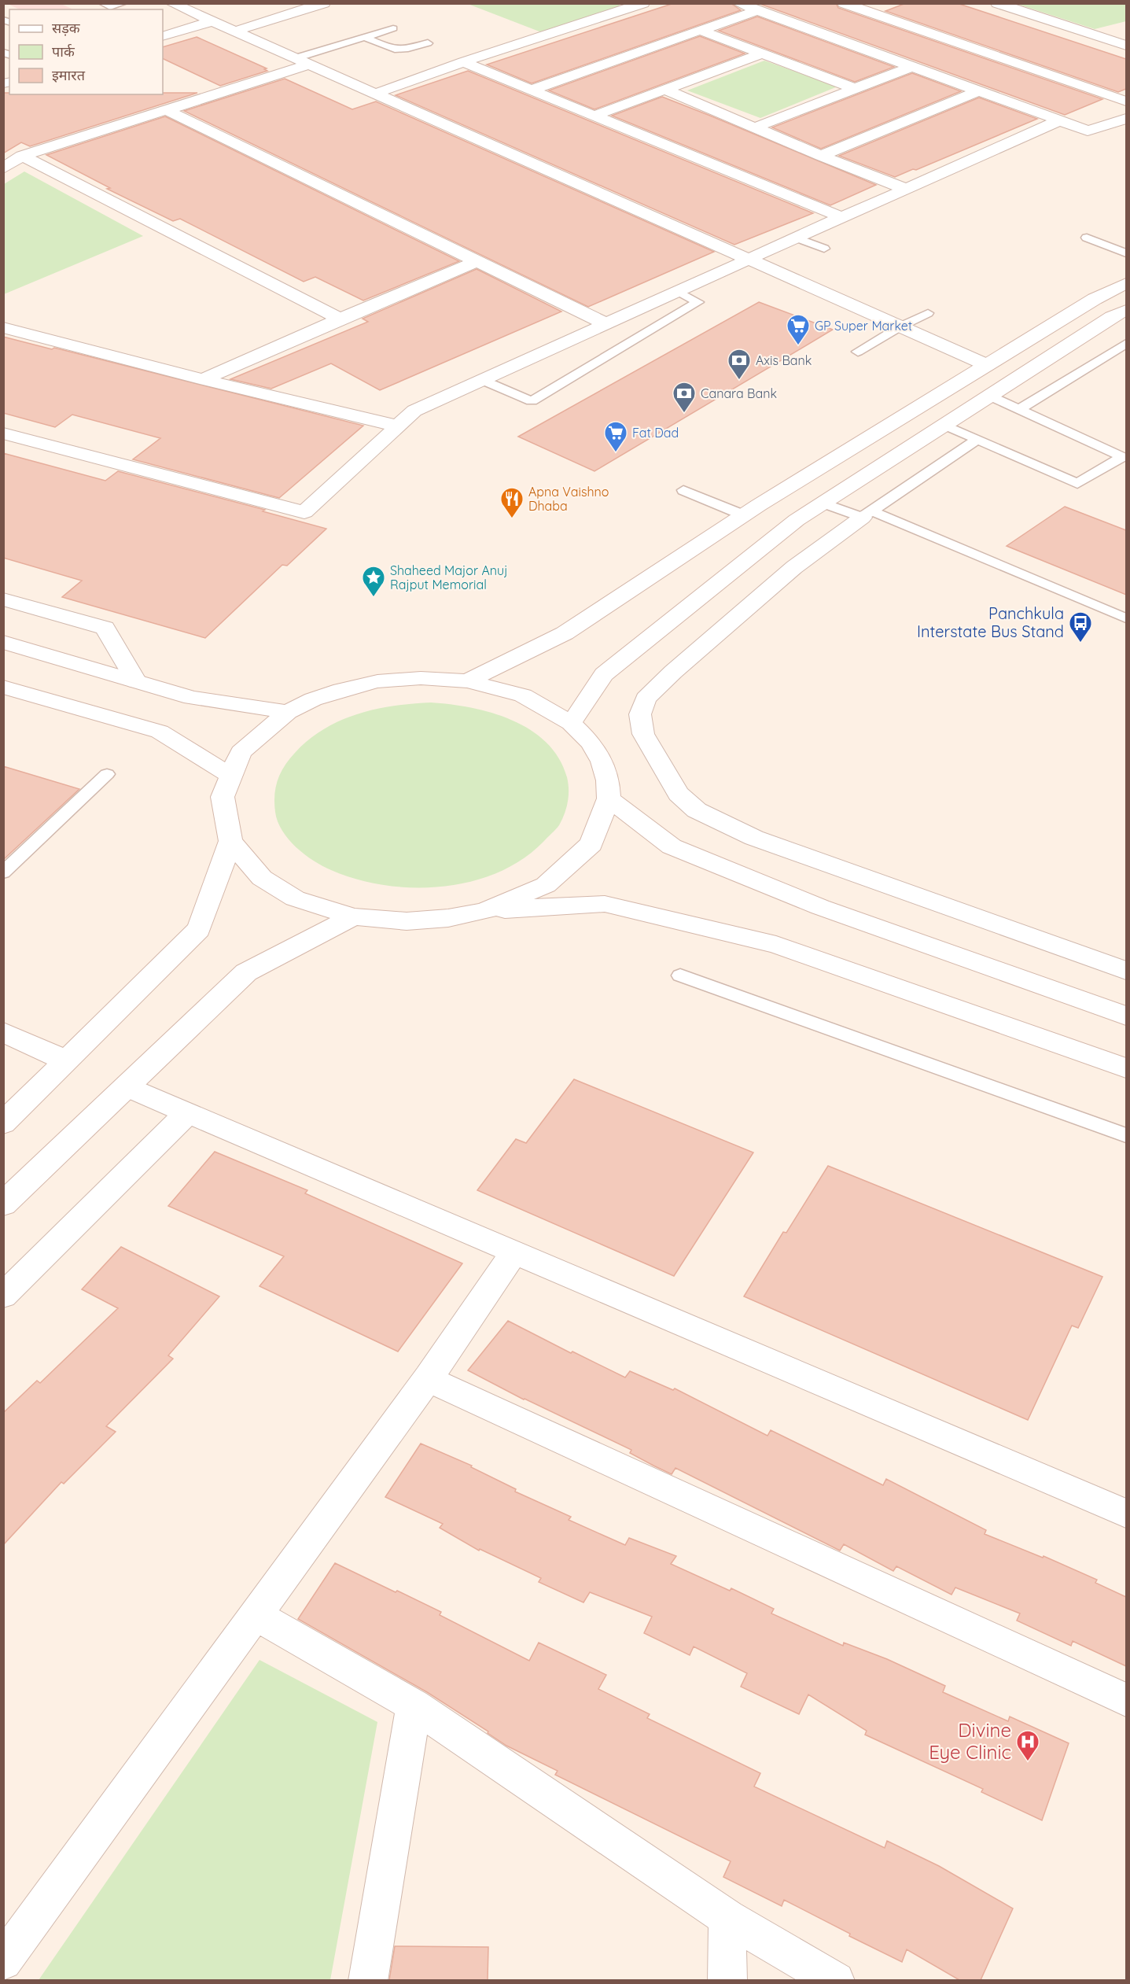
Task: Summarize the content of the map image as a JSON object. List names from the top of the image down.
{
  "places": {
    "supermarket": ["GP Super Market", "Fat Dad"],
    "bank": ["Axis Bank", "Canara Bank"],
    "restaurant": ["Apna Vaishno Dhaba"],
    "place": ["Shaheed Major Anuj Rajput Memorial"],
    "bus stop": ["Panchkula Interstate Bus Stand"],
    "hospital": ["Divine Eye Clinic"]
  },
  "legend": ["सड़क", "पार्क", "इमारत"]
}
